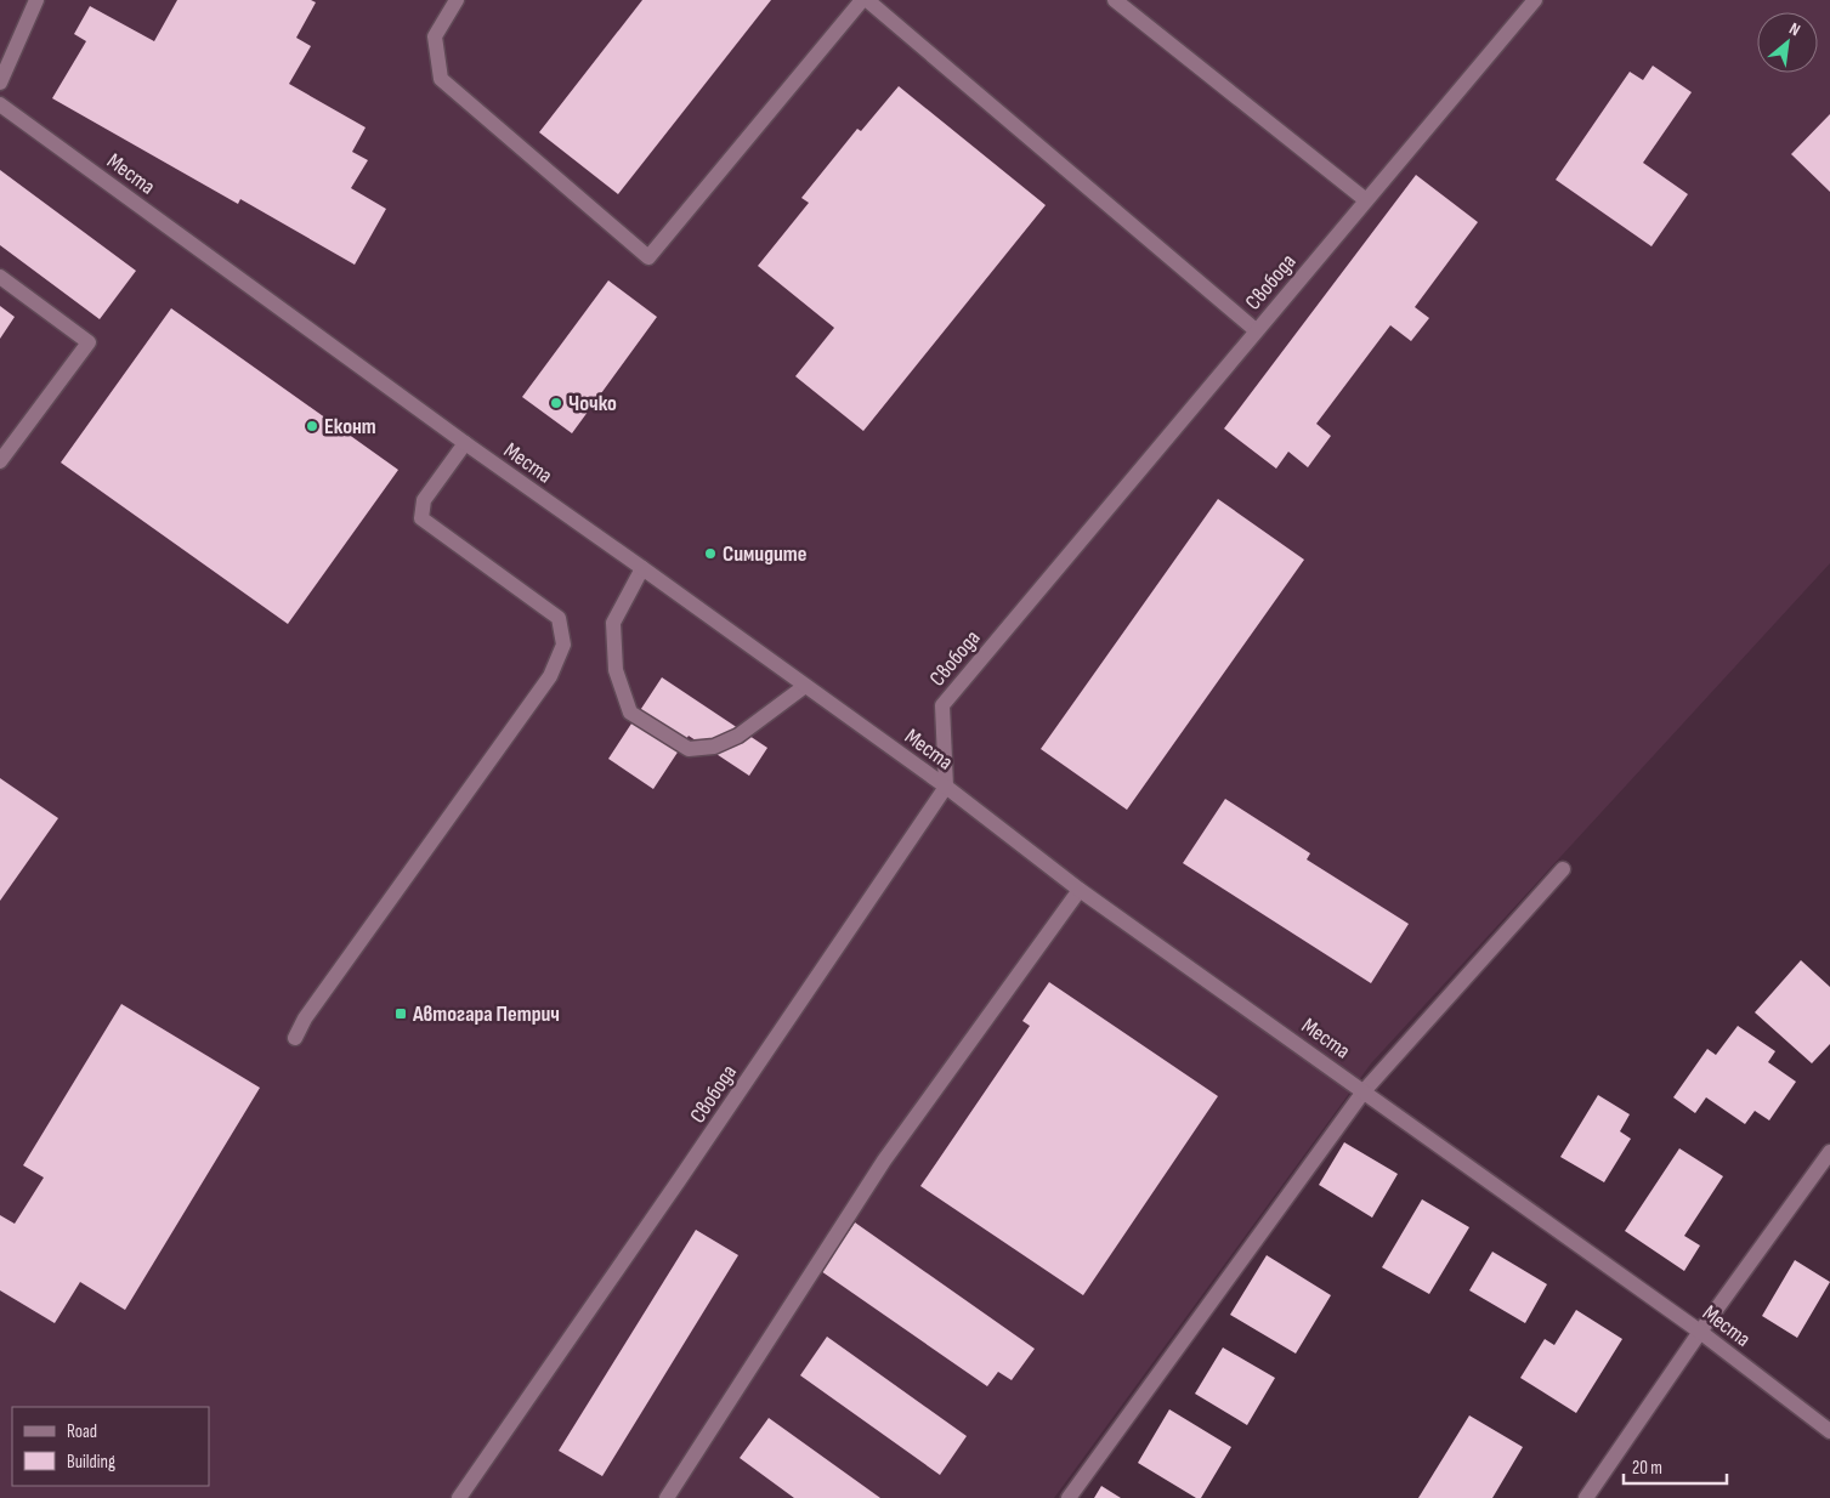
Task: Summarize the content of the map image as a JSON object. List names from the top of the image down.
{
  "streets": {
    "street": ["Места", "Свобода"]
  },
  "crossings": [
    ["Места", "Свобода"]
  ],
  "places": {
    "other": ["Чочко", "Еконт", "Симидите"],
    "transit": ["Автогара Петрич"]
  },
  "legend": ["Road", "Building"],
  "scale_bar": "20 m",
  "north": "top right"
}
